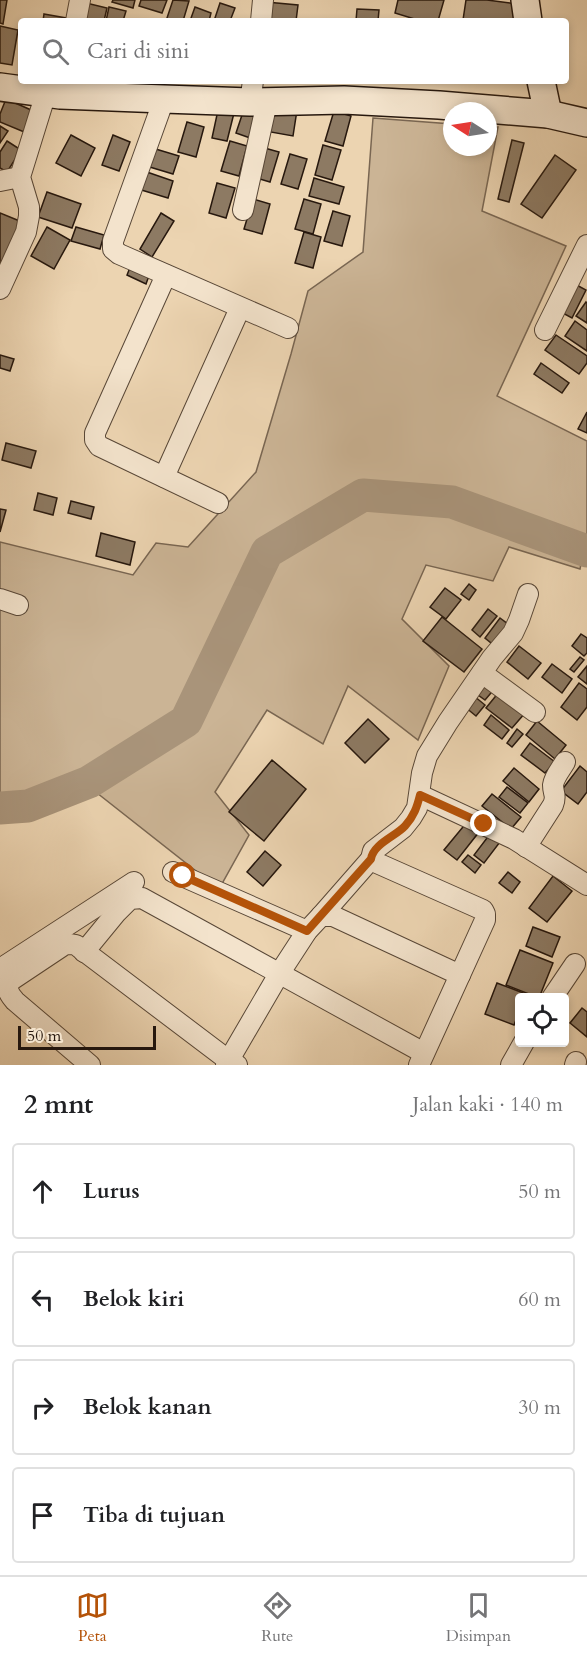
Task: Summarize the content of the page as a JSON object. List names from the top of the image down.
{
  "scale_bar": "50 m",
  "north": "left",
  "page": {
    "search": "Cari di sini",
    "scale": "50 m",
    "heading": ["2 mnt", "Jalan kaki · 140 m"],
    "list": [
      ["Lurus", "50 m"],
      ["Belok kiri", "60 m"],
      ["Belok kanan", "30 m"],
      "Tiba di tujuan"
    ],
    "nav": ["Peta", "Rute", "Disimpan"]
  }
}
